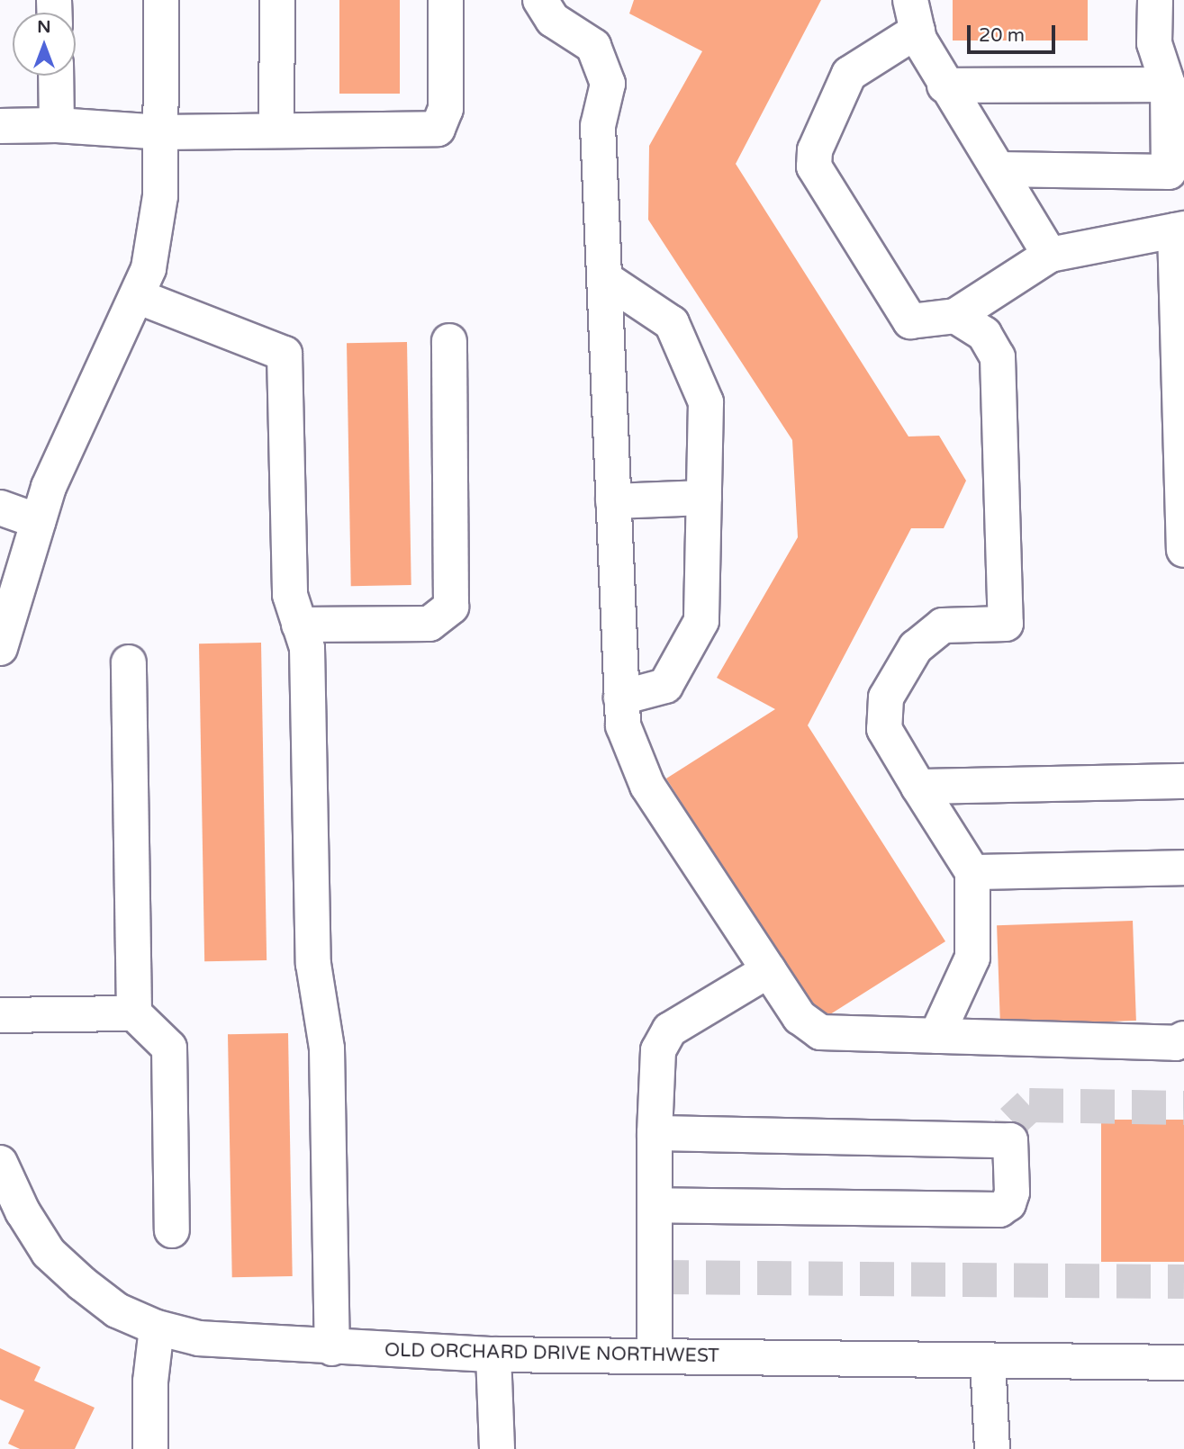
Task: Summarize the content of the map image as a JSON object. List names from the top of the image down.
{
  "streets": {
    "street": ["OLD ORCHARD DRIVE NORTHWEST"]
  },
  "scale_bar": "20 m",
  "north": "top"
}
